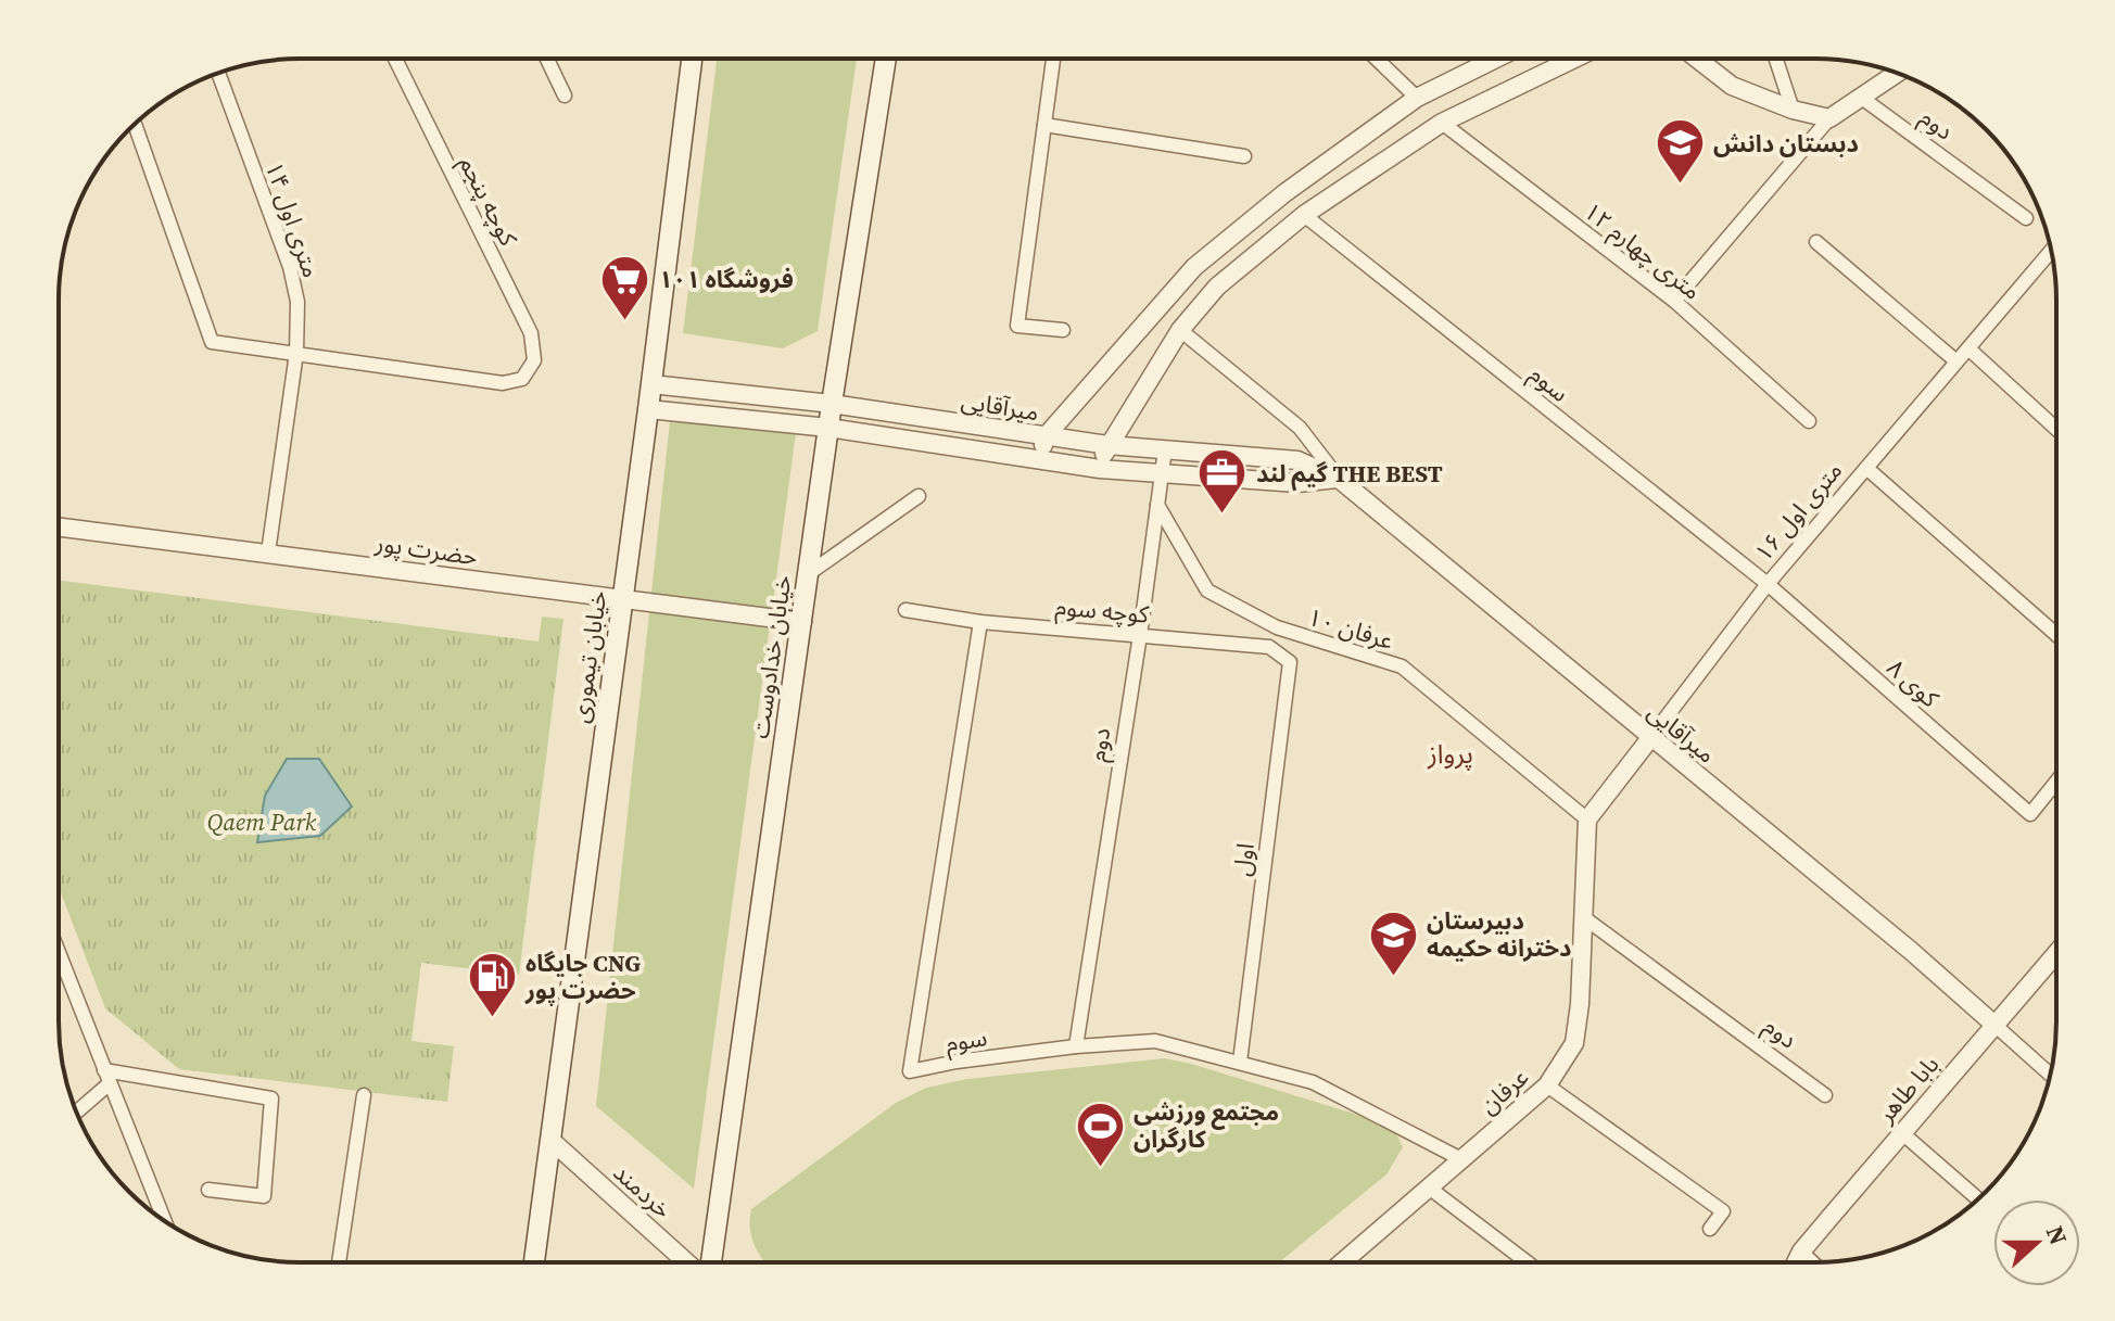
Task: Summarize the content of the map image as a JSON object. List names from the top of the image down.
{
  "streets": {
    "main road": ["خیابان تیموری", "خیابان خدادوست"],
    "street": [
      "دوم",
      "کوچه پنجم",
      "۱۴ متری اول",
      "۱۲ متری چهارم",
      "سوم",
      "میرآقایی",
      "۱۶ متری اول",
      "حضرت پور",
      "کوچه سوم",
      "عرفان ۱۰",
      "کوی ۸",
      "اول",
      "بابا طاهر",
      "عرفان",
      "خردمند"
    ]
  },
  "crossings": [
    ["دوم", "سوم"],
    ["دوم", "میرآقایی"],
    ["دوم", "کوچه سوم"],
    ["دوم", "عرفان ۱۰"],
    ["دوم", "عرفان"],
    ["کوچه پنجم", "۱۴ متری اول"],
    ["۱۴ متری اول", "حضرت پور"],
    ["سوم", "۱۶ متری اول"],
    ["سوم", "کوچه سوم"],
    ["سوم", "کوی ۸"],
    ["سوم", "اول"],
    ["سوم", "عرفان"],
    ["میرآقایی", "۱۶ متری اول"],
    ["میرآقایی", "خیابان تیموری"],
    ["میرآقایی", "خیابان خدادوست"],
    ["میرآقایی", "بابا طاهر"],
    ["۱۶ متری اول", "عرفان ۱۰"],
    ["۱۶ متری اول", "کوی ۸"],
    ["۱۶ متری اول", "عرفان"],
    ["حضرت پور", "خیابان تیموری"],
    ["حضرت پور", "خیابان خدادوست"],
    ["کوچه سوم", "اول"],
    ["عرفان ۱۰", "عرفان"],
    ["خیابان تیموری", "خردمند"]
  ],
  "districts": ["پرواز"],
  "parks": ["Qaem Park"],
  "places": {
    "school or university": ["دبستان دانش", "دبیرستان دخترانه حکیمه"],
    "supermarket": ["فروشگاه ۱۰۱"],
    "office": ["گیم لند THE BEST"],
    "fuel station": ["جایگاه CNG حضرت پور"],
    "sports": ["مجتمع ورزشی کارگران"]
  },
  "north": "right"
}
